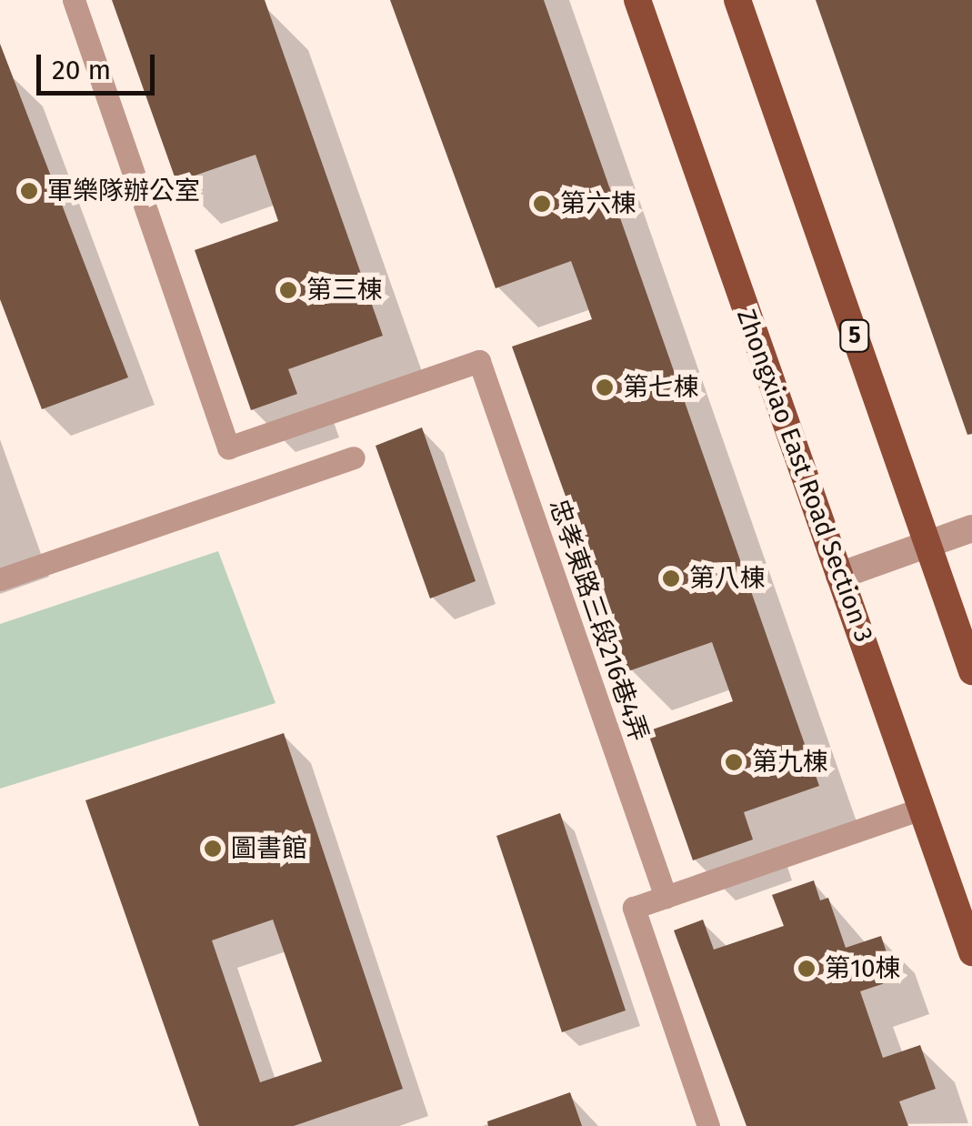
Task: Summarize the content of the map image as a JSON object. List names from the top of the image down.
{
  "streets": {
    "main road": ["5", "Zhongxiao East Road Section 3"],
    "lane": ["忠孝東路三段216巷4弄"]
  },
  "places": [
    "軍樂隊辦公室",
    "第六棟",
    "第三棟",
    "第七棟",
    "第八棟",
    "第九棟",
    "圖書館",
    "第10棟"
  ],
  "scale_bar": "20 m"
}
